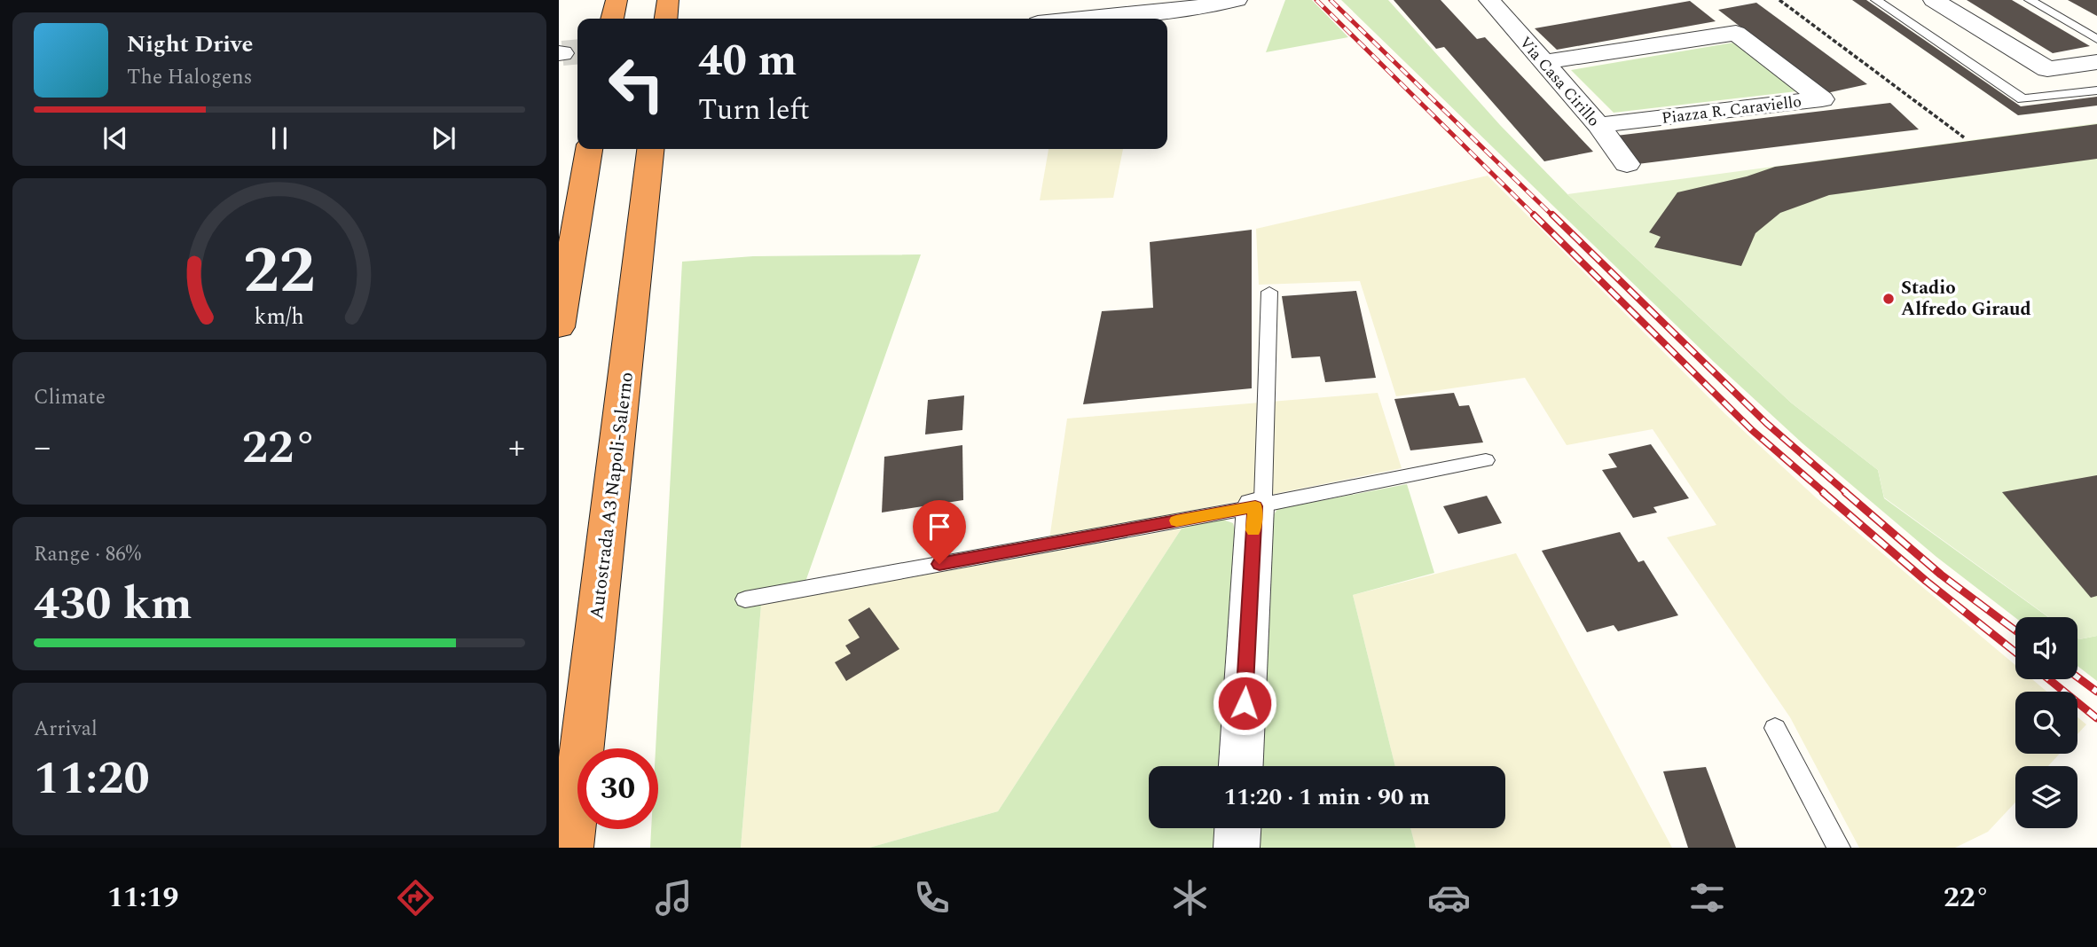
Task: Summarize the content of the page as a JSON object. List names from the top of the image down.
{
  "streets": {
    "highway": ["Autostrada A3 Napoli-Salerno"],
    "street": ["Via Casa Cirillo", "Piazza R. Caraviello"]
  },
  "crossings": [
    ["Via Casa Cirillo", "Piazza R. Caraviello"]
  ],
  "places": ["Stadio Alfredo Giraud"],
  "page": {
    "turn": ["40 m", "Turn left"],
    "song": ["Night Drive", "The Halogens"],
    "tile": [
      "Climate",
      ["Range · 86%", "430 km"],
      ["Arrival", "11:20"]
    ],
    "heat": ["−", "22°", "+"],
    "limit": "30",
    "trip": "11:20 · 1 min · 90 m",
    "tabs": ["11:19", "22°"],
    "gauge": ["22", "km/h"]
  }
}
